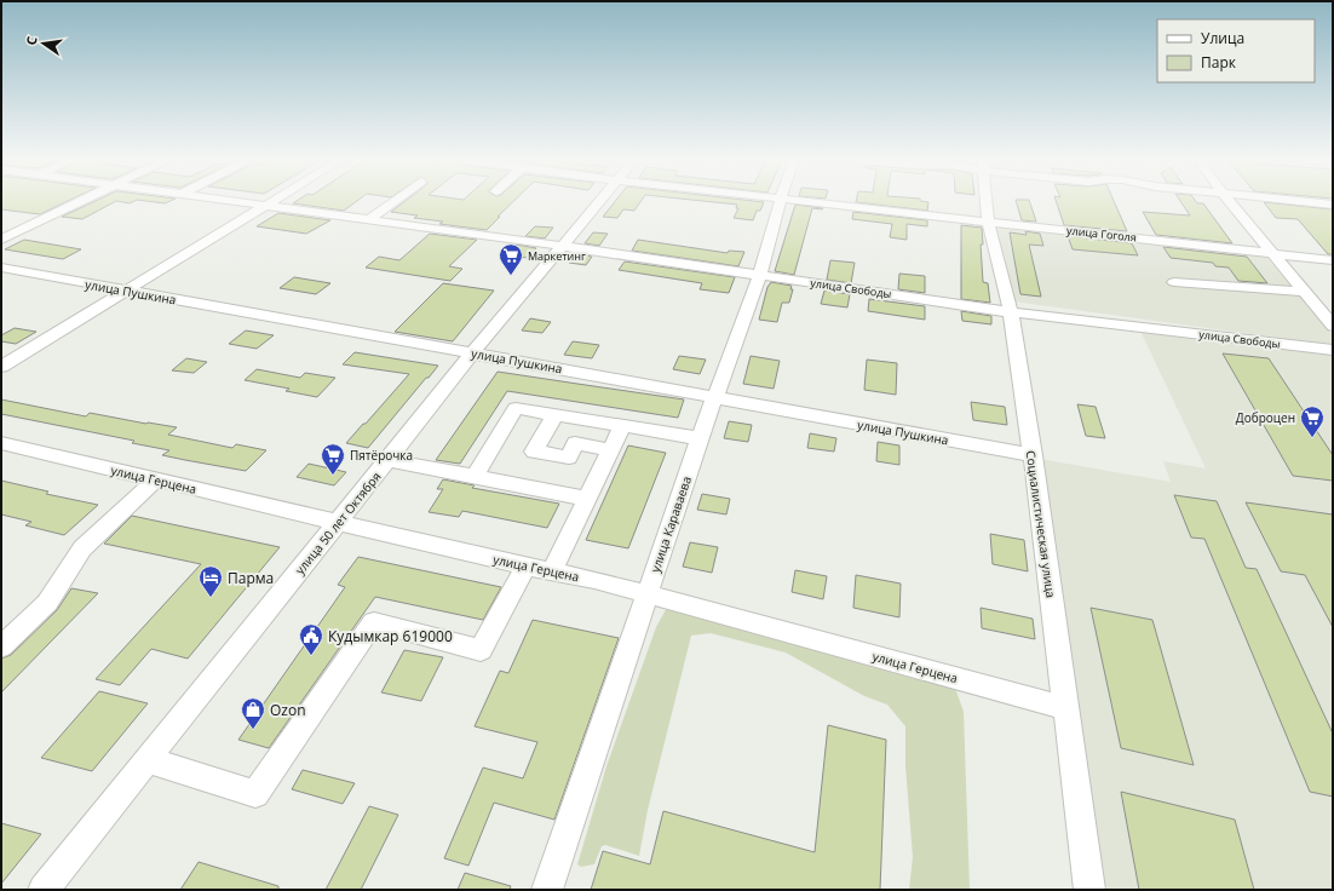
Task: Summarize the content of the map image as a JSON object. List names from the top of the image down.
{
  "streets": {
    "street": [
      "улица Гоголя",
      "улица Свободы",
      "улица Пушкина",
      "улица Герцена",
      "улица 50 лет Октября",
      "улица Караваева",
      "Социалистическая улица"
    ]
  },
  "crossings": [
    ["улица Гоголя", "Социалистическая улица"],
    ["улица Свободы", "улица 50 лет Октября"],
    ["улица Свободы", "улица Караваева"],
    ["улица Свободы", "Социалистическая улица"],
    ["улица Пушкина", "улица 50 лет Октября"],
    ["улица Пушкина", "улица Караваева"],
    ["улица Пушкина", "Социалистическая улица"],
    ["улица Герцена", "улица 50 лет Октября"],
    ["улица Герцена", "улица Караваева"],
    ["улица Герцена", "Социалистическая улица"]
  ],
  "places": {
    "supermarket": ["Маркетинг", "Доброцен", "Пятёрочка"],
    "hotel": ["Парма"],
    "public building": ["Кудымкар 619000"],
    "shop": ["Ozon"]
  },
  "legend": ["Улица", "Парк"],
  "north": "left"
}
